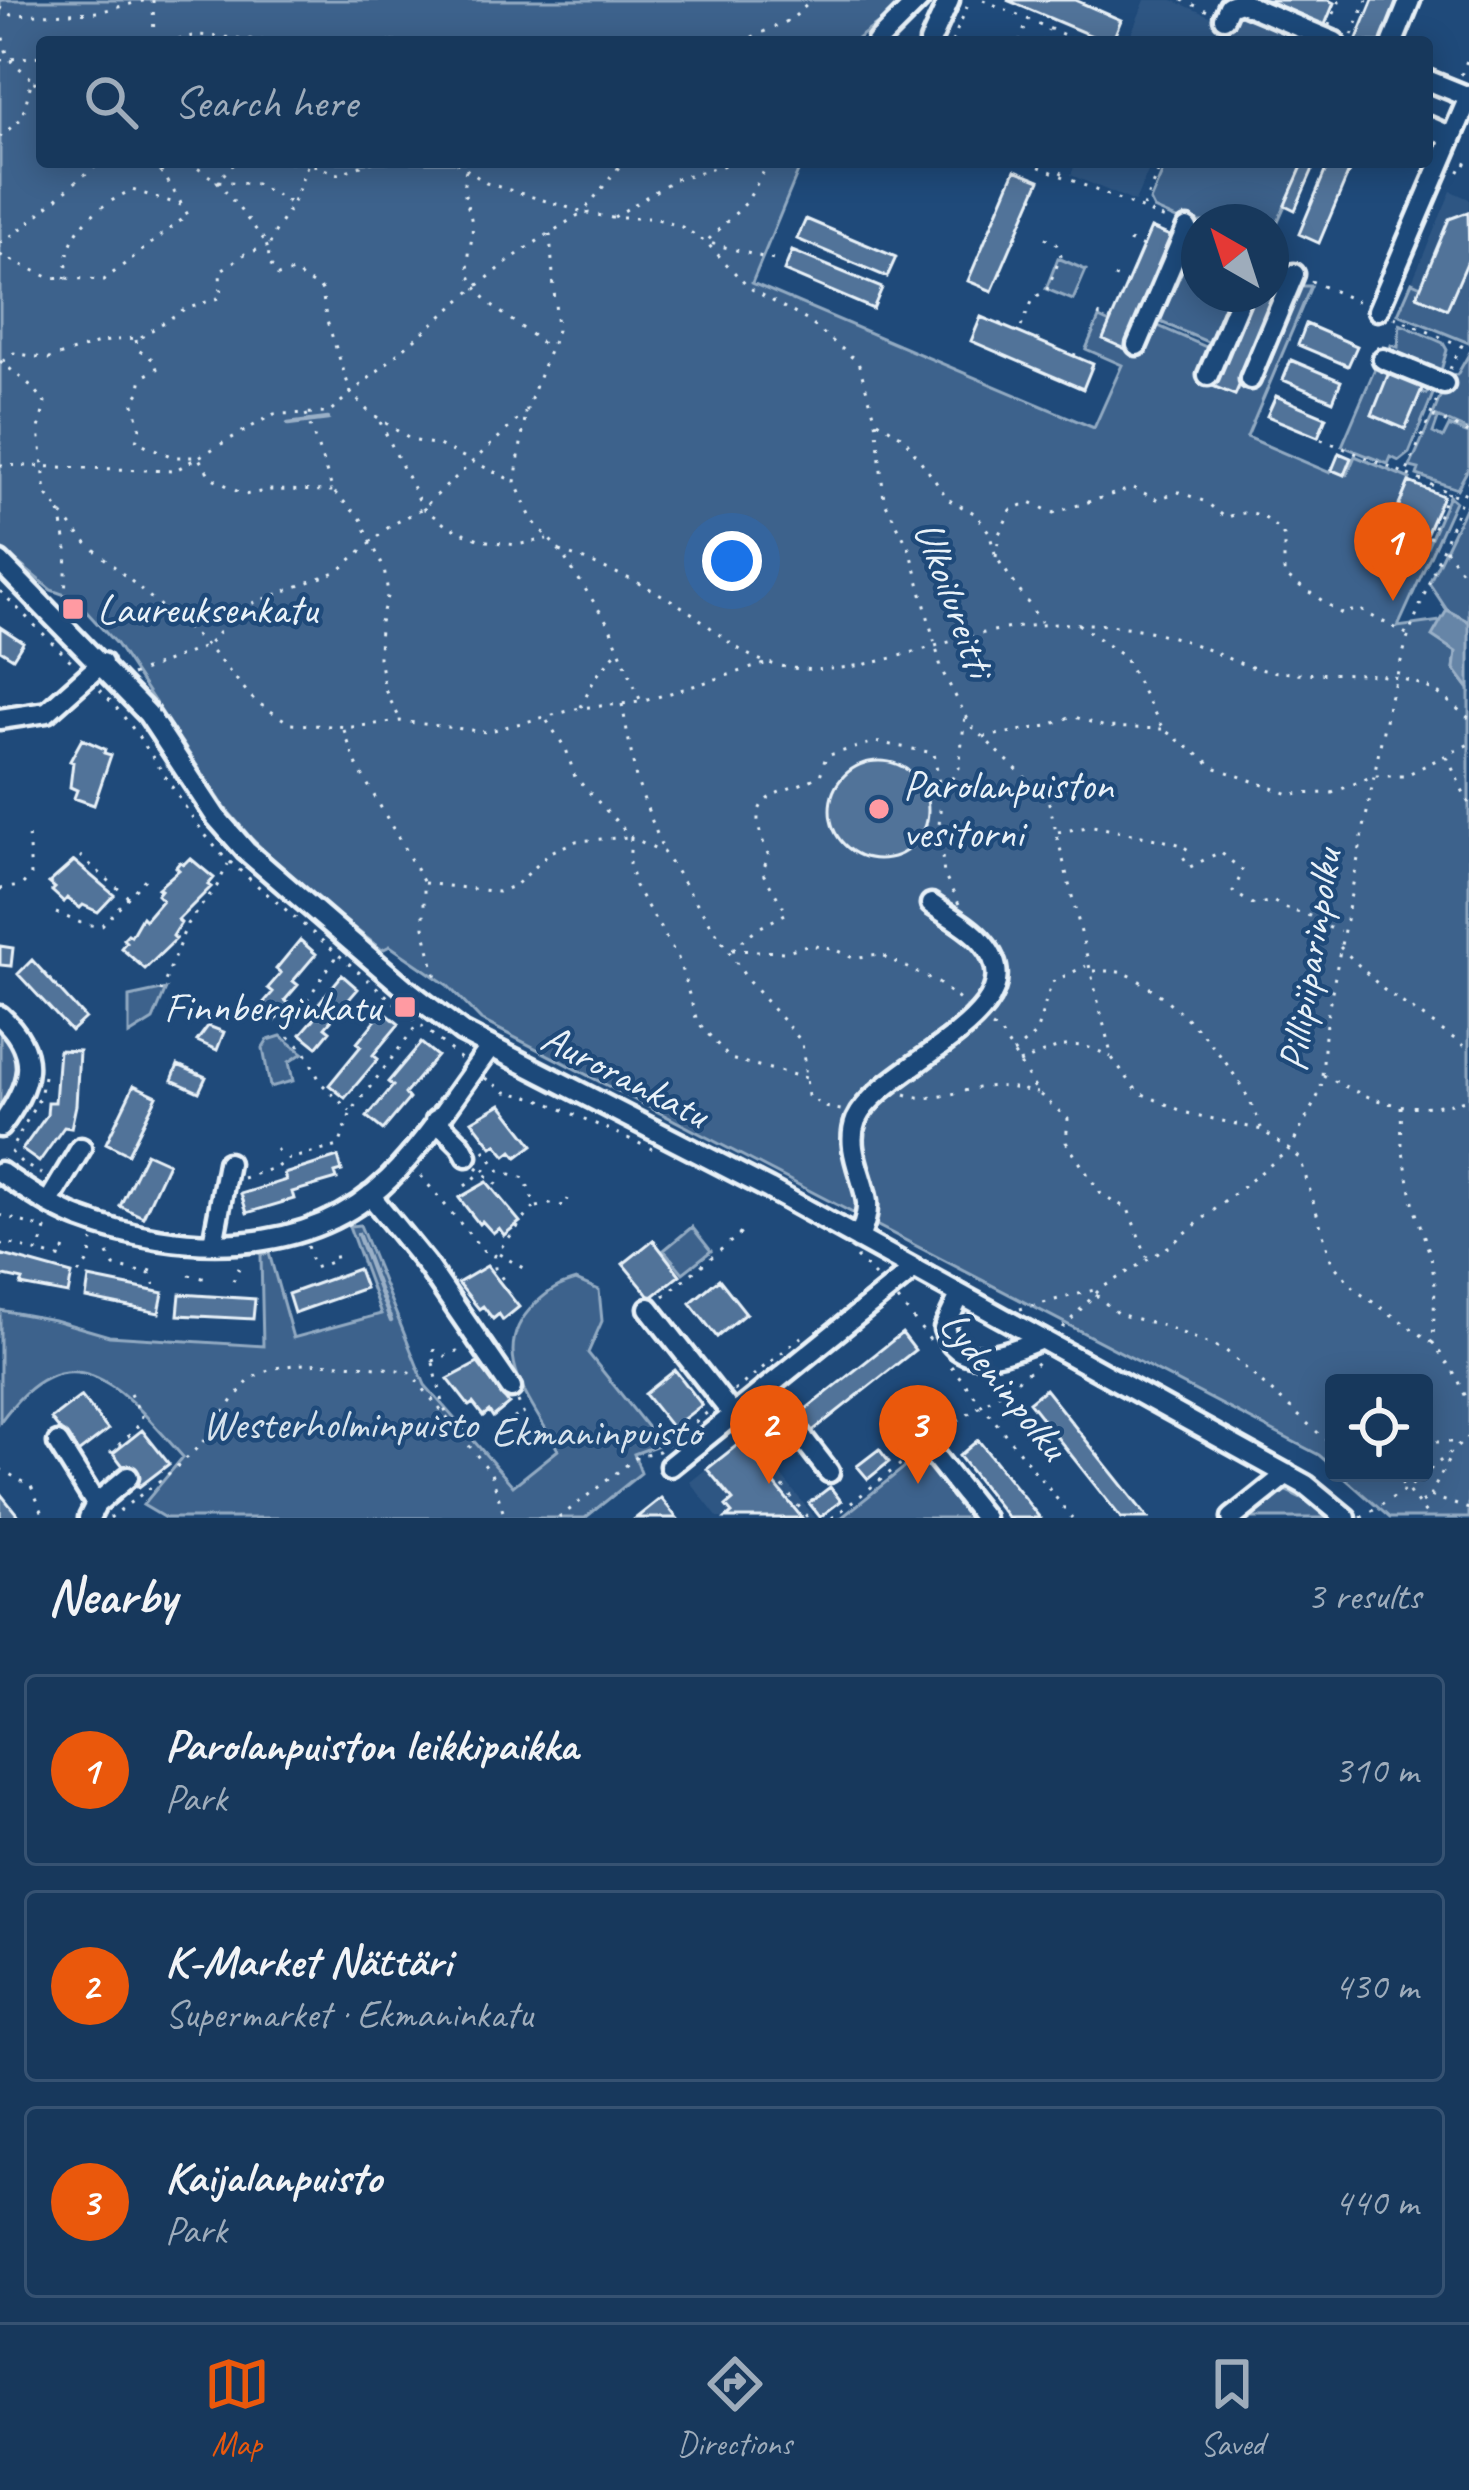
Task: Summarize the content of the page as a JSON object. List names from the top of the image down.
{
  "streets": {
    "street": ["Aurorankatu"],
    "path": ["Ulkoilureitti", "Pillipiiparinpolku", "Lydeninpolku"]
  },
  "parks": ["Westerholminpuisto", "Ekmaninpuisto"],
  "places": {
    "transit": ["Laureuksenkatu", "Finnberginkatu"],
    "other": ["Parolanpuiston vesitorni"]
  },
  "north": "top left",
  "page": {
    "search": "Search here",
    "pins": ["1", "2", "3"],
    "heading": ["Nearby", "3 results"],
    "list": [
      {
        "mark": "1",
        "name": "Parolanpuiston leikkipaikka",
        "note": "Park",
        "value": "310 m"
      },
      {
        "mark": "2",
        "name": "K-Market Nättäri",
        "note": "Supermarket · Ekmaninkatu",
        "value": "430 m"
      },
      {
        "mark": "3",
        "name": "Kaijalanpuisto",
        "note": "Park",
        "value": "440 m"
      }
    ],
    "nav": ["Map", "Directions", "Saved"]
  }
}
